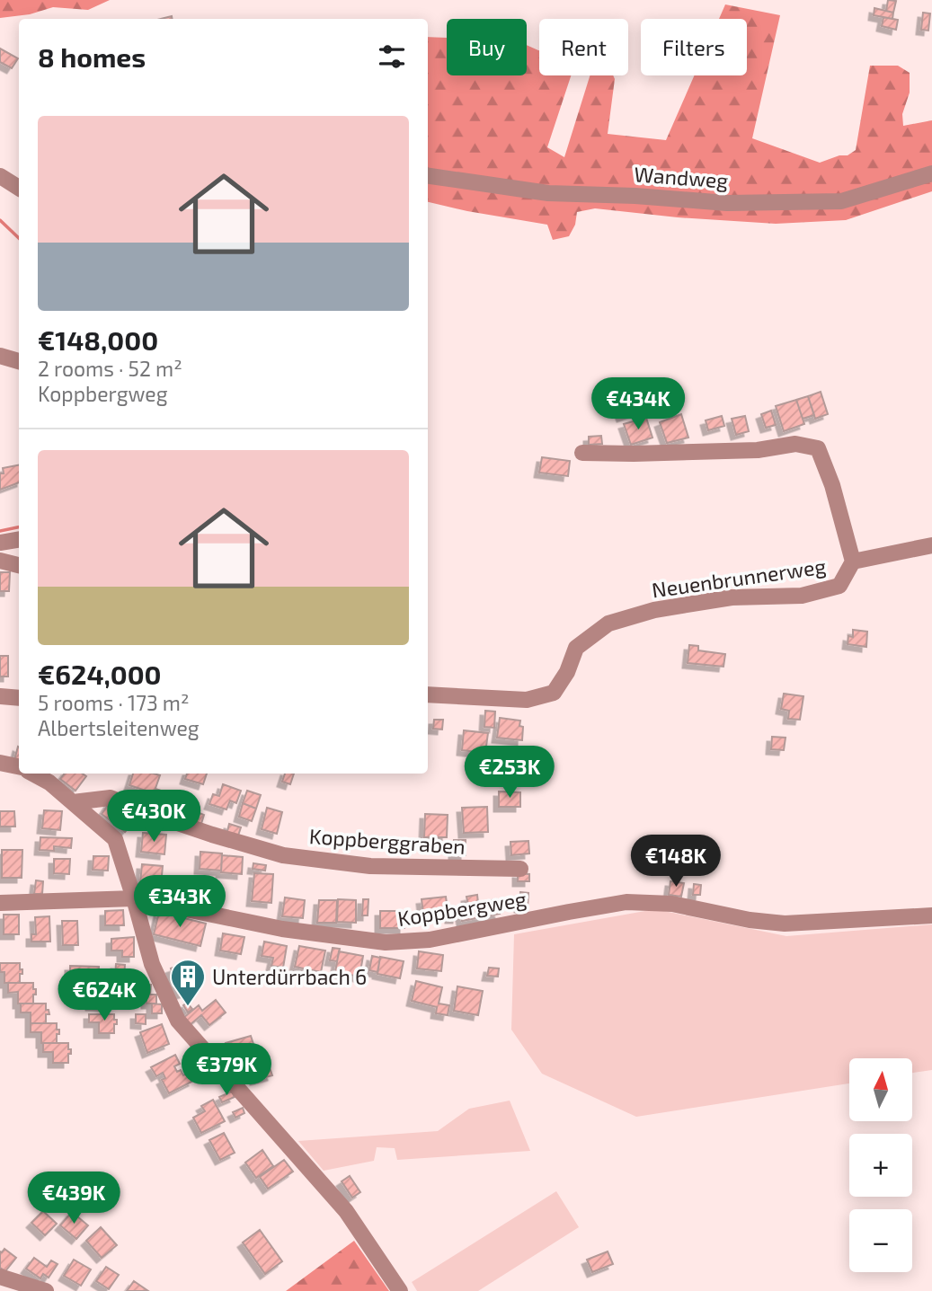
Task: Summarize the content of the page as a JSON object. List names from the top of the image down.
{
  "streets": {
    "street": [
      "Wandweg",
      "Neuenbrunnerweg",
      "Koppberggraben",
      "Koppbergweg"
    ]
  },
  "places": {
    "building": ["Unterdürrbach 6"]
  },
  "north": "top",
  "page": {
    "chip": ["Buy", "Rent", "Filters"],
    "heading": "8 homes",
    "list": [
      {
        "name": "€148,000",
        "note": "2 rooms · 52 m² · Koppbergweg"
      },
      {
        "name": "€624,000",
        "note": "5 rooms · 173 m² · Albertsleitenweg"
      }
    ],
    "price": [
      "€434K",
      "€253K",
      "€430K",
      "€148K",
      "€343K",
      "€624K",
      "€379K",
      "€439K"
    ],
    "map_buttons": ["+", "−"]
  }
}
